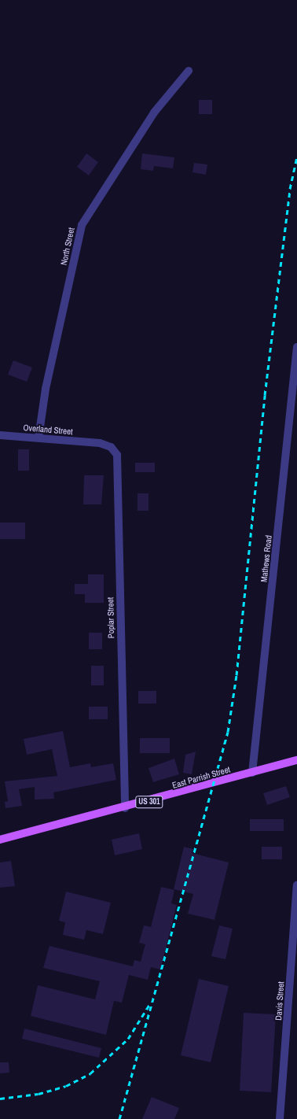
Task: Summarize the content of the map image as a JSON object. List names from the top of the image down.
{
  "streets": {
    "main road": ["East Parrish Street", "US 301"],
    "street": [
      "North Street",
      "Overland Street",
      "Mathews Road",
      "Poplar Street",
      "Davis Street"
    ]
  },
  "crossings": [
    ["North Street", "Overland Street"],
    ["Overland Street", "Poplar Street"],
    ["Mathews Road", "East Parrish Street"],
    ["Poplar Street", "East Parrish Street"]
  ]
}
